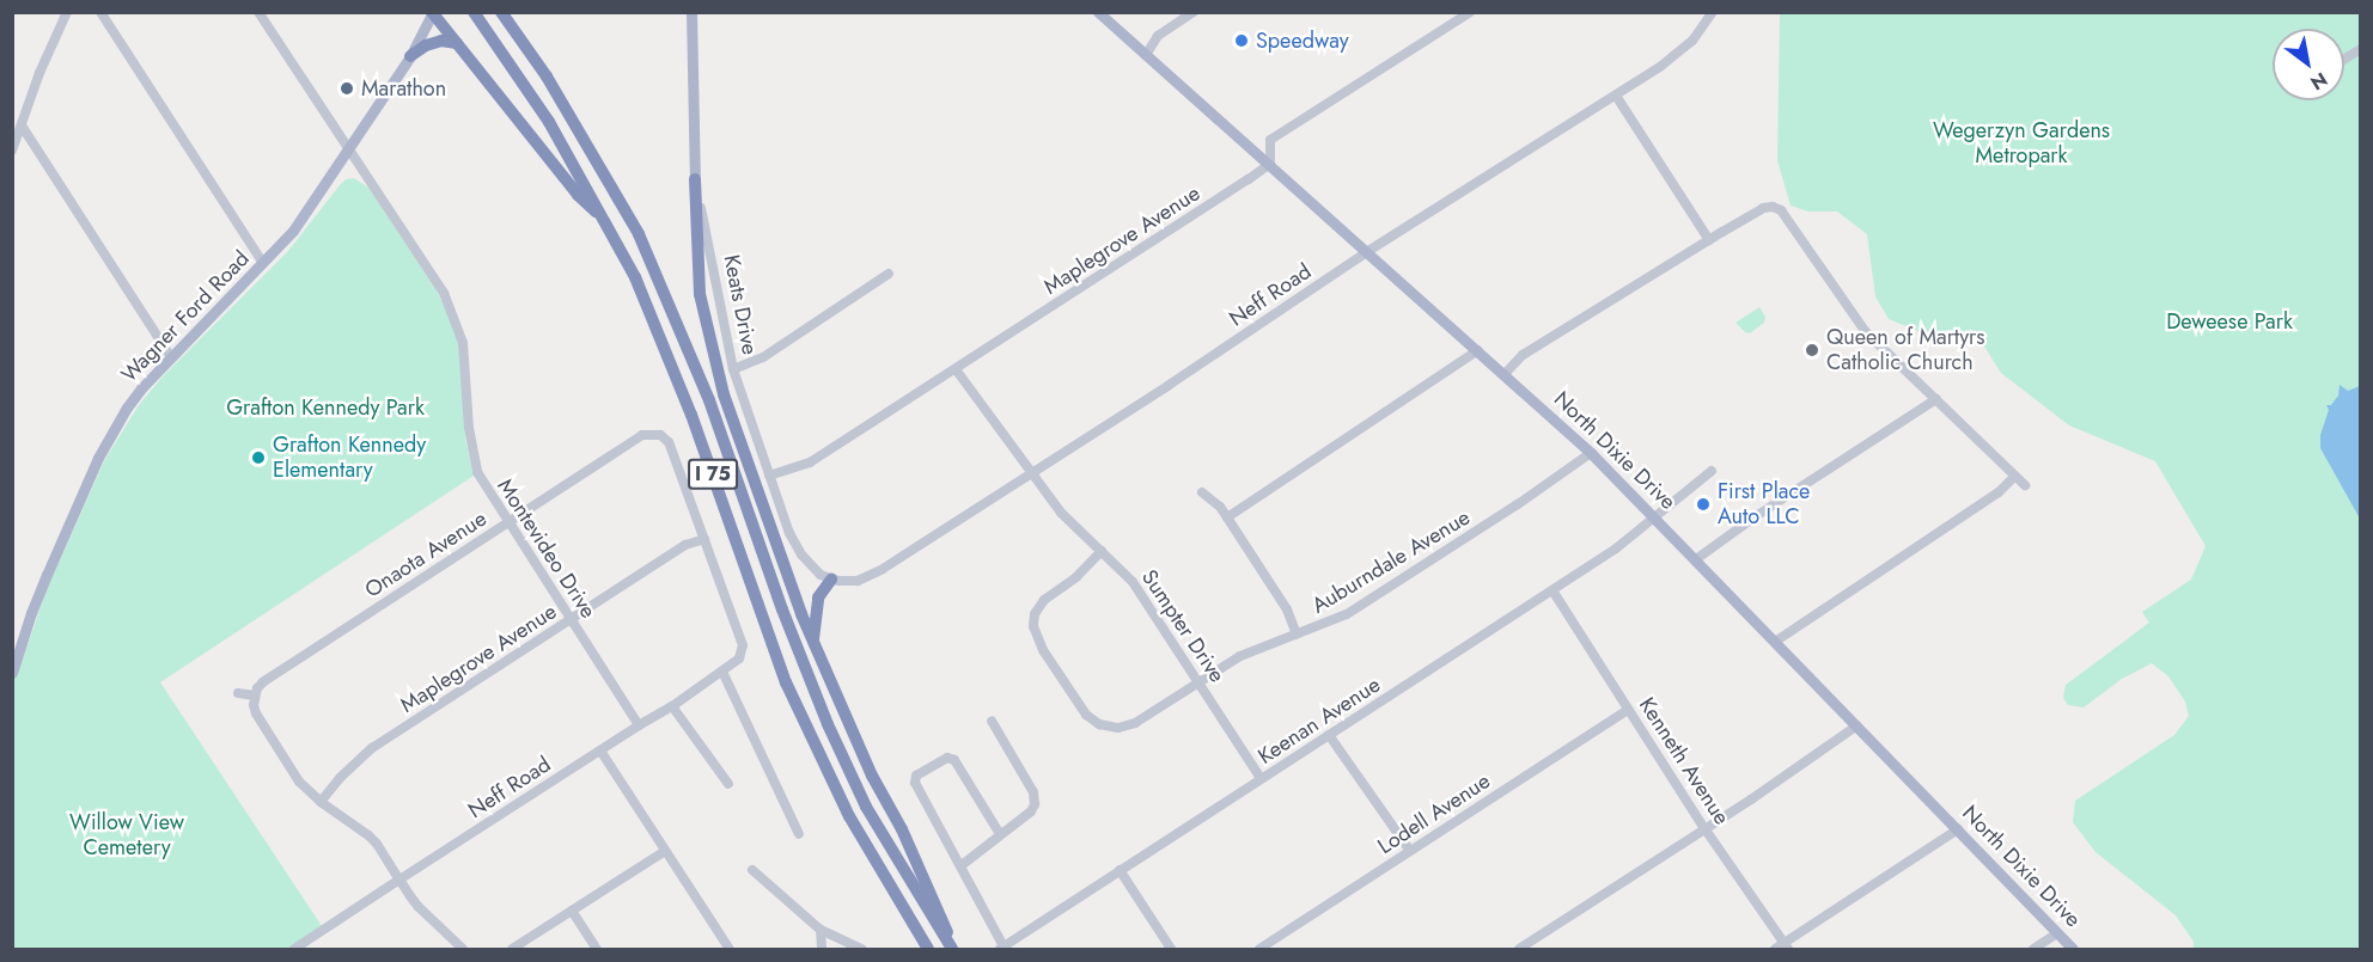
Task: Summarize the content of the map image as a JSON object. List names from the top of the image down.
{
  "streets": {
    "highway": ["I 75"],
    "main road": ["Keats Drive", "Wagner Ford Road", "North Dixie Drive"],
    "street": [
      "Maplegrove Avenue",
      "Neff Road",
      "Montevideo Drive",
      "Onaota Avenue",
      "Auburndale Avenue",
      "Sumpter Drive",
      "Keenan Avenue",
      "Kenneth Avenue",
      "Lodell Avenue"
    ]
  },
  "crossings": [
    ["Maplegrove Avenue", "Neff Road"],
    ["Maplegrove Avenue", "Keats Drive"],
    ["Maplegrove Avenue", "North Dixie Drive"],
    ["Maplegrove Avenue", "Montevideo Drive"],
    ["Maplegrove Avenue", "Onaota Avenue"],
    ["Maplegrove Avenue", "Sumpter Drive"],
    ["Neff Road", "Keats Drive"],
    ["Neff Road", "North Dixie Drive"],
    ["Neff Road", "Montevideo Drive"],
    ["Neff Road", "Onaota Avenue"],
    ["Neff Road", "Sumpter Drive"],
    ["Wagner Ford Road", "Montevideo Drive"],
    ["North Dixie Drive", "Auburndale Avenue"],
    ["North Dixie Drive", "Keenan Avenue"],
    ["Montevideo Drive", "Onaota Avenue"],
    ["Auburndale Avenue", "Sumpter Drive"],
    ["Sumpter Drive", "Keenan Avenue"],
    ["Keenan Avenue", "Kenneth Avenue"],
    ["Kenneth Avenue", "Lodell Avenue"]
  ],
  "parks": [
    "Wegerzyn Gardens Metropark",
    "Deweese Park",
    "Grafton Kennedy Park",
    "Willow View Cemetery"
  ],
  "places": [
    "Speedway",
    "Marathon",
    "Queen of Martyrs Catholic Church",
    "Grafton Kennedy Elementary",
    "First Place Auto LLC"
  ],
  "north": "bottom right"
}
